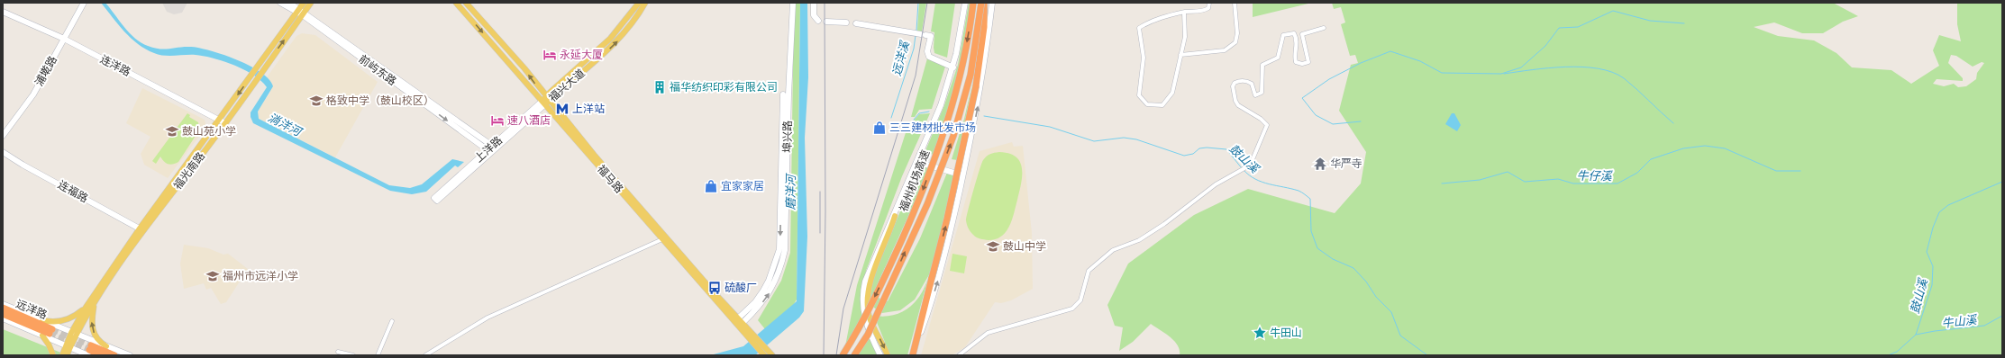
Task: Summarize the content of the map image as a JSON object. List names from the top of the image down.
{
  "streets": {
    "highway": ["福州机场高速", "远洋路"],
    "main road": [
      "连洋路",
      "前屿东路",
      "浦墘路",
      "福兴大道",
      "埠兴路",
      "上洋路",
      "福光南路",
      "福马路",
      "连福路"
    ]
  },
  "crossings": [
    ["连洋路", "浦墘路"],
    ["连洋路", "福光南路"],
    ["前屿东路", "上洋路"],
    ["前屿东路", "福光南路"],
    ["福兴大道", "上洋路"],
    ["福兴大道", "福马路"],
    ["埠兴路", "福马路"],
    ["上洋路", "福马路"],
    ["福光南路", "连福路"]
  ],
  "water": [
    "远洋溪",
    "淌洋河",
    "鼓山溪",
    "牛仔溪",
    "磨洋河",
    "牛山溪"
  ],
  "places": {
    "hotel": ["永延大厦", "速八酒店"],
    "building": ["福华纺织印彩有限公司"],
    "school or university": [
      "格致中学（鼓山校区）",
      "鼓山苑小学",
      "鼓山中学",
      "福州市远洋小学"
    ],
    "metro station": ["上洋站"],
    "shop": ["三三建材批发市场", "宜家家居"],
    "temple": ["华严寺"],
    "bus stop": ["硫酸厂"],
    "place": ["牛田山"]
  }
}
